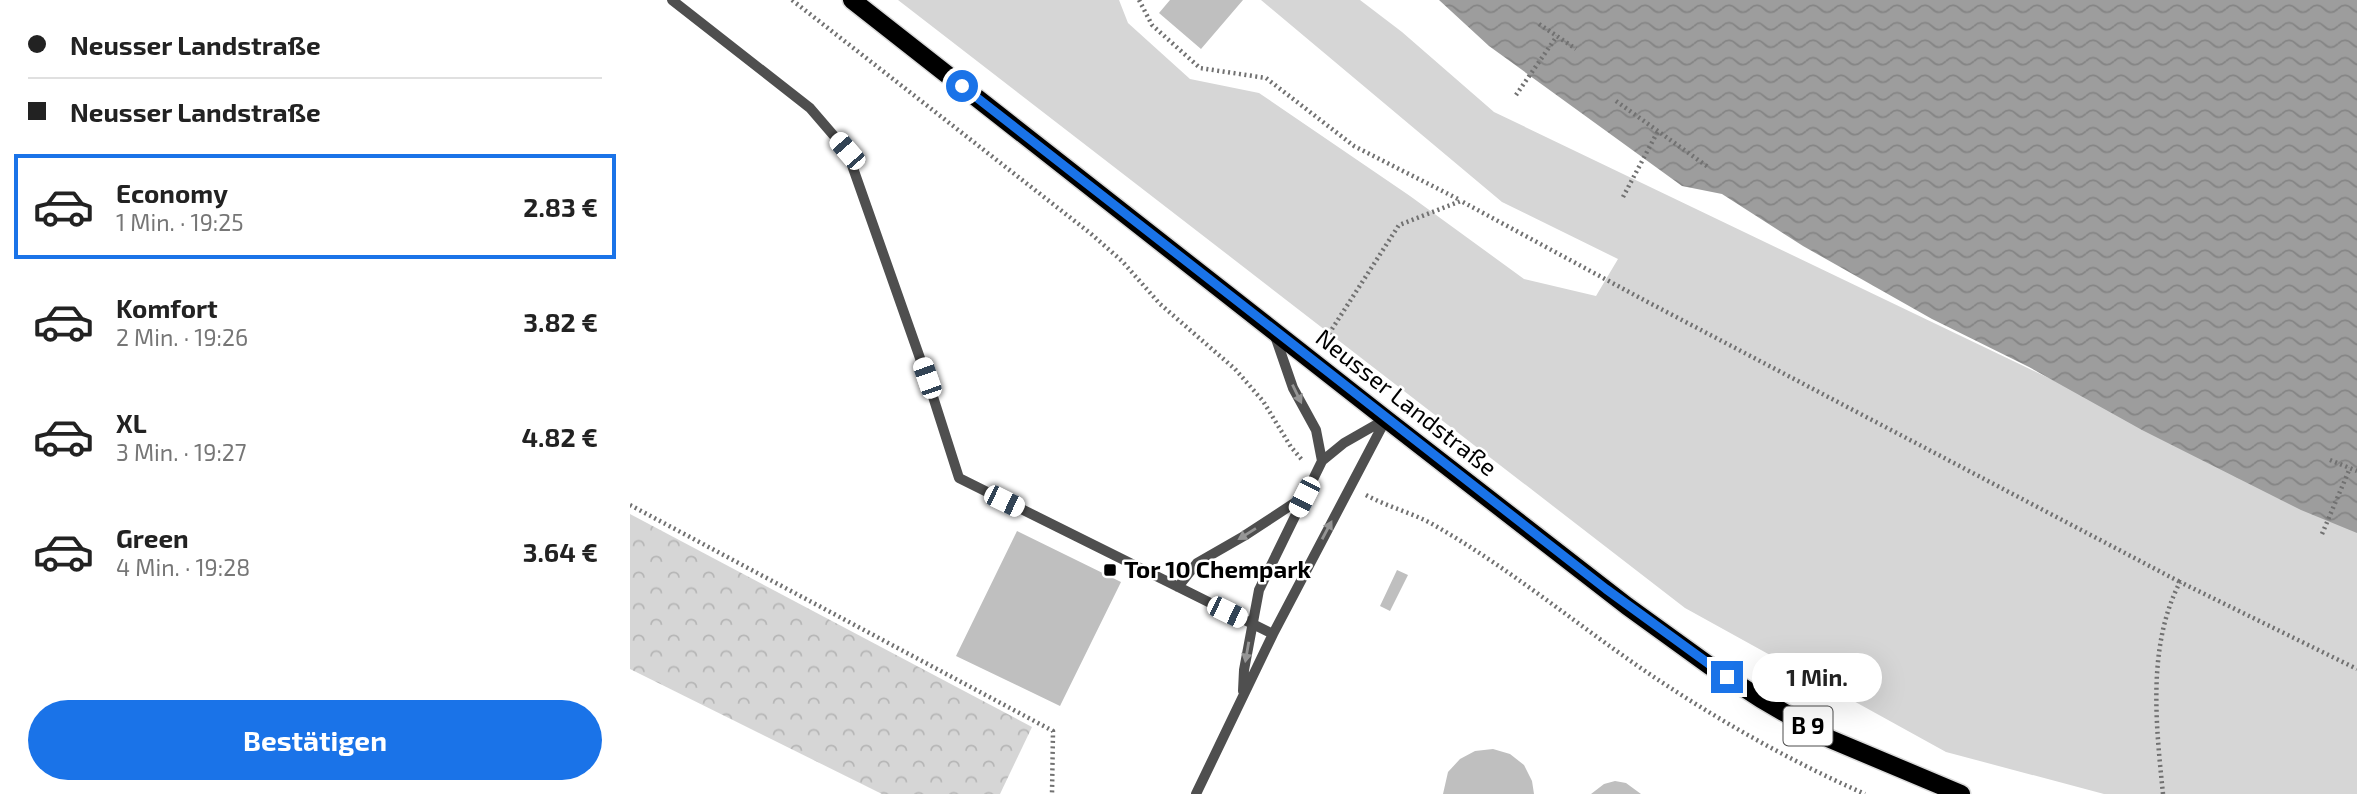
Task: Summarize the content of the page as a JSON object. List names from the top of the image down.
{
  "streets": {
    "main road": ["Neusser Landstraße", "B 9"]
  },
  "places": {
    "transit": ["Tor 10 Chempark"]
  },
  "page": {
    "banner": ["Neusser Landstraße", "Neusser Landstraße"],
    "list": [
      {
        "name": "Economy",
        "note": "1 Min. · 19:25",
        "value": "2.83 €"
      },
      {
        "name": "Komfort",
        "note": "2 Min. · 19:26",
        "value": "3.82 €"
      },
      {
        "name": "XL",
        "note": "3 Min. · 19:27",
        "value": "4.82 €"
      },
      {
        "name": "Green",
        "note": "4 Min. · 19:28",
        "value": "3.64 €"
      }
    ],
    "bubble": "1 Min.",
    "buttons": "Bestätigen"
  }
}
